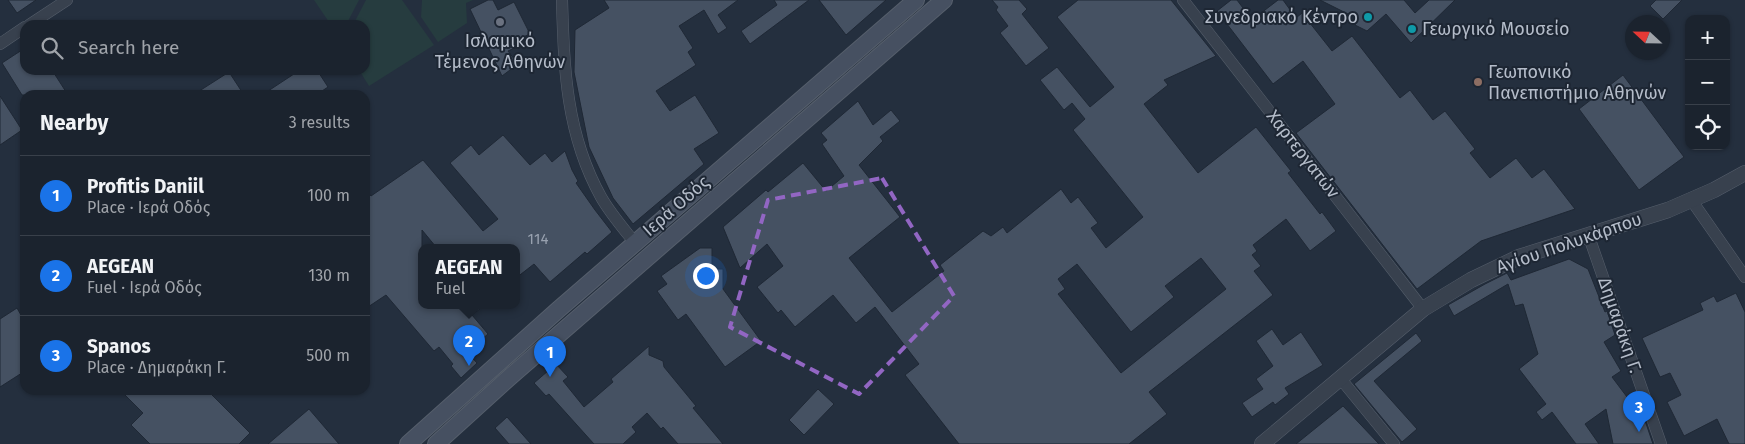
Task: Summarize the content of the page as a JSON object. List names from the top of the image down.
{
  "streets": {
    "main road": ["Ιερά Οδός"],
    "street": ["Χαρτεργατών", "Αγίου Πολυκάρπου", "Δημαράκη Γ."]
  },
  "crossings": [
    ["Χαρτεργατών", "Αγίου Πολυκάρπου"],
    ["Αγίου Πολυκάρπου", "Δημαράκη Γ."]
  ],
  "places": [
    "Συνεδριακό Κέντρο",
    "Ισλαμικό Τέμενος Αθηνών",
    "Γεωργικό Μουσείο",
    "Γεωπονικό Πανεπιστήμιο Αθηνών"
  ],
  "house_numbers": ["114"],
  "north": "left",
  "page": {
    "map_buttons": ["+", "−"],
    "search": "Search here",
    "heading": ["Nearby", "3 results"],
    "list": [
      {
        "mark": "1",
        "name": "Profitis Daniil",
        "note": "Place · Ιερά Οδός",
        "value": "100 m"
      },
      {
        "mark": "2",
        "name": "AEGEAN",
        "note": "Fuel · Ιερά Οδός",
        "value": "130 m"
      },
      {
        "mark": "3",
        "name": "Spanos",
        "note": "Place · Δημαράκη Γ.",
        "value": "500 m"
      }
    ],
    "popup": ["AEGEAN", "Fuel"],
    "pins": ["2", "1", "3"]
  }
}
